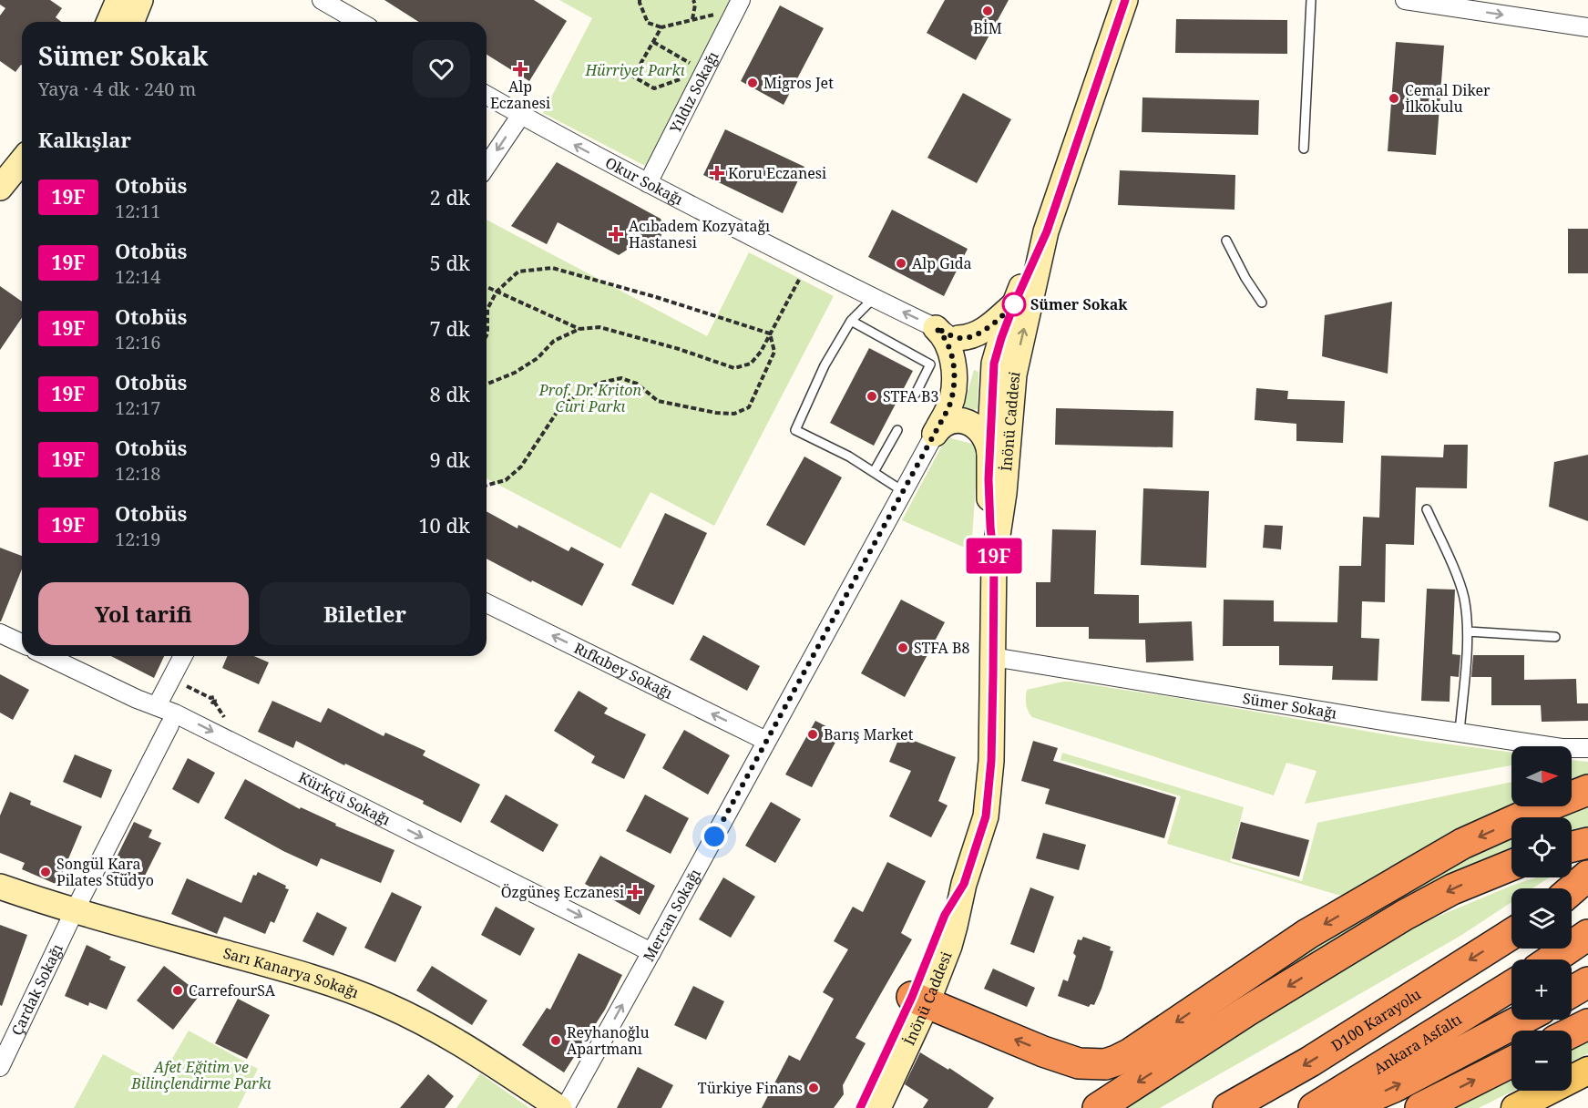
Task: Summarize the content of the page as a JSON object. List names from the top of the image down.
{
  "streets": {
    "highway": ["D100 Karayolu", "Ankara Asfaltı"],
    "main road": ["İnönü Caddesi", "Sarı Kanarya Sokağı"],
    "street": [
      "Yıldız Sokağı",
      "Okur Sokağı",
      "Rıfkıbey Sokağı",
      "Sümer Sokağı",
      "Kürkçü Sokağı",
      "Mercan Sokağı",
      "Çardak Sokağı"
    ]
  },
  "crossings": [
    ["Yıldız Sokağı", "Okur Sokağı"],
    ["İnönü Caddesi", "Sümer Sokağı"],
    ["Rıfkıbey Sokağı", "Mercan Sokağı"],
    ["Kürkçü Sokağı", "Mercan Sokağı"],
    ["Mercan Sokağı", "Sarı Kanarya Sokağı"],
    ["Sarı Kanarya Sokağı", "Çardak Sokağı"]
  ],
  "one_way": ["Okur Sokağı", "Rıfkıbey Sokağı", "Kürkçü Sokağı"],
  "parks": ["Hürriyet Parkı", "Prof. Dr. Kriton Curi Parkı", "Afet Eğitim ve Bilinçlendirme Parkı"],
  "places": {
    "other": [
      "BİM",
      "Migros Jet",
      "Cemal Diker İlkokulu",
      "Alp Gıda",
      "Sümer Sokak",
      "STFA B3",
      "STFA B8",
      "Barış Market",
      "Songül Kara Pilates Stüdyo",
      "CarrefourSA",
      "Reyhanoğlu Apartmanı",
      "Türkiye Finans"
    ],
    "health": [
      "Alp Eczanesi",
      "Koru Eczanesi",
      "Acıbadem Kozyatağı Hastanesi",
      "Özgüneş Eczanesi"
    ]
  },
  "lines": ["bus line 19F"],
  "north": "right",
  "page": {
    "on_map": "19F",
    "heading": [
      ["Sümer Sokak", "Yaya · 4 dk · 240 m"],
      "Kalkışlar"
    ],
    "list": [
      {
        "mark": "19F",
        "name": "Otobüs",
        "note": "12:11",
        "value": "2 dk"
      },
      {
        "mark": "19F",
        "name": "Otobüs",
        "note": "12:14",
        "value": "5 dk"
      },
      {
        "mark": "19F",
        "name": "Otobüs",
        "note": "12:16",
        "value": "7 dk"
      },
      {
        "mark": "19F",
        "name": "Otobüs",
        "note": "12:17",
        "value": "8 dk"
      },
      {
        "mark": "19F",
        "name": "Otobüs",
        "note": "12:18",
        "value": "9 dk"
      },
      {
        "mark": "19F",
        "name": "Otobüs",
        "note": "12:19",
        "value": "10 dk"
      }
    ],
    "buttons": ["Yol tarifi", "Biletler"],
    "map_buttons": ["+", "−"]
  }
}
